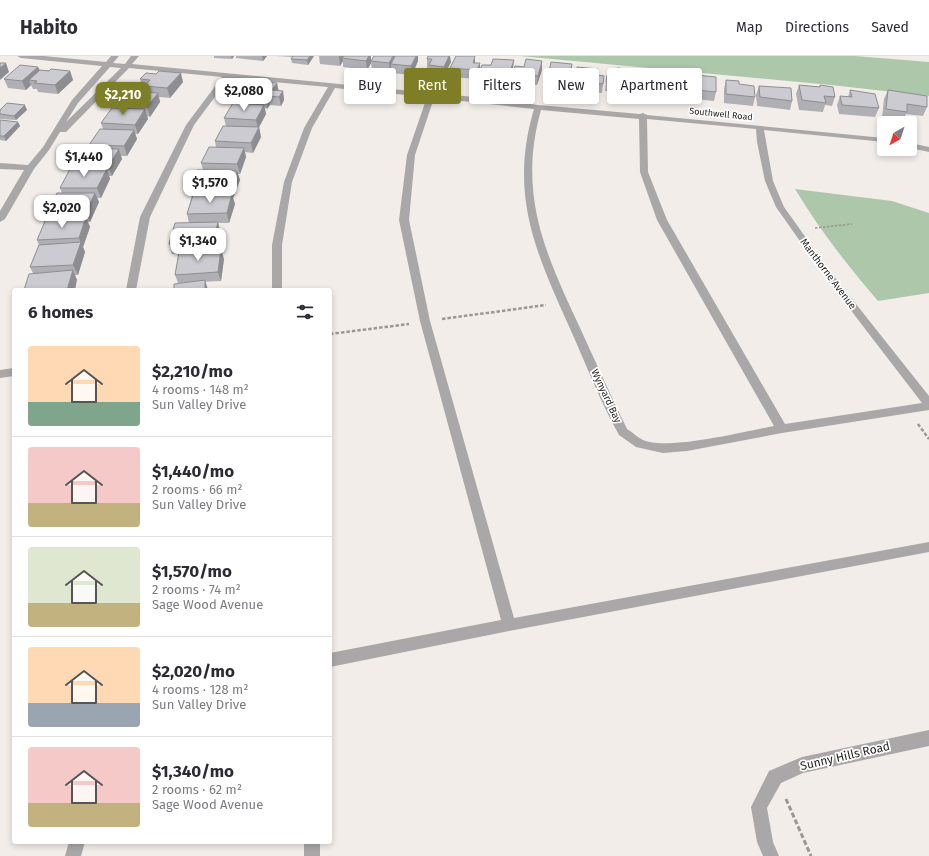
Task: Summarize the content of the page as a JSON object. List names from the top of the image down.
{
  "streets": {
    "street": [
      "Southwell Road",
      "Manthorne Avenue",
      "Wynyard Bay",
      "Sunny Hills Road"
    ]
  },
  "crossings": [
    ["Southwell Road", "Manthorne Avenue"],
    ["Southwell Road", "Wynyard Bay"],
    ["Manthorne Avenue", "Wynyard Bay"]
  ],
  "north": "bottom left",
  "page": {
    "header": "Habito",
    "nav": ["Map", "Directions", "Saved"],
    "chip": [
      "Buy",
      "Rent",
      "Filters",
      "New",
      "Apartment"
    ],
    "price": [
      "$2,080",
      "$2,210",
      "$1,440",
      "$1,570",
      "$2,020",
      "$1,340"
    ],
    "heading": "6 homes",
    "list": [
      {
        "name": "$2,210/mo",
        "note": "4 rooms · 148 m² · Sun Valley Drive"
      },
      {
        "name": "$1,440/mo",
        "note": "2 rooms · 66 m² · Sun Valley Drive"
      },
      {
        "name": "$1,570/mo",
        "note": "2 rooms · 74 m² · Sage Wood Avenue"
      },
      {
        "name": "$2,020/mo",
        "note": "4 rooms · 128 m² · Sun Valley Drive"
      },
      {
        "name": "$1,340/mo",
        "note": "2 rooms · 62 m² · Sage Wood Avenue"
      }
    ]
  }
}
